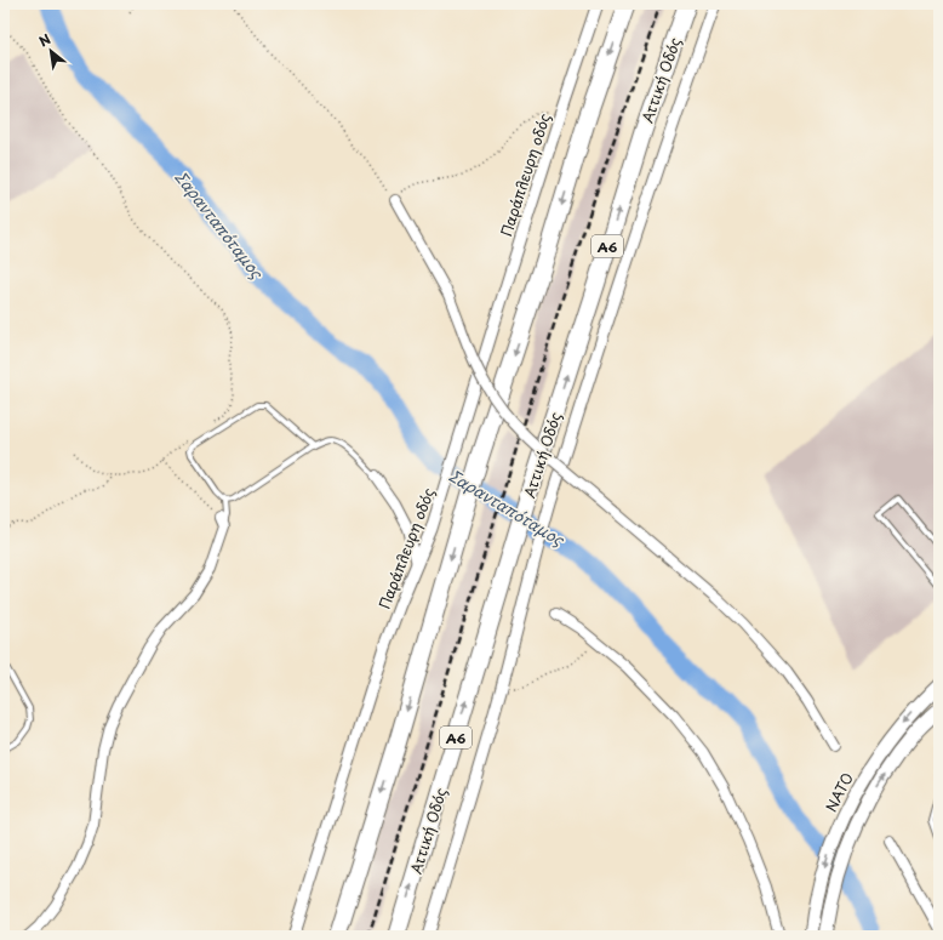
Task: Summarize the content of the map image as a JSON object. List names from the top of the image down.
{
  "streets": {
    "highway": ["Αττική Οδός", "Α6"],
    "main road": ["ΝΑΤΟ"],
    "street": ["Παράπλευρη οδός"]
  },
  "water": ["Σαρανταπόταμος"],
  "north": "top left"
}
